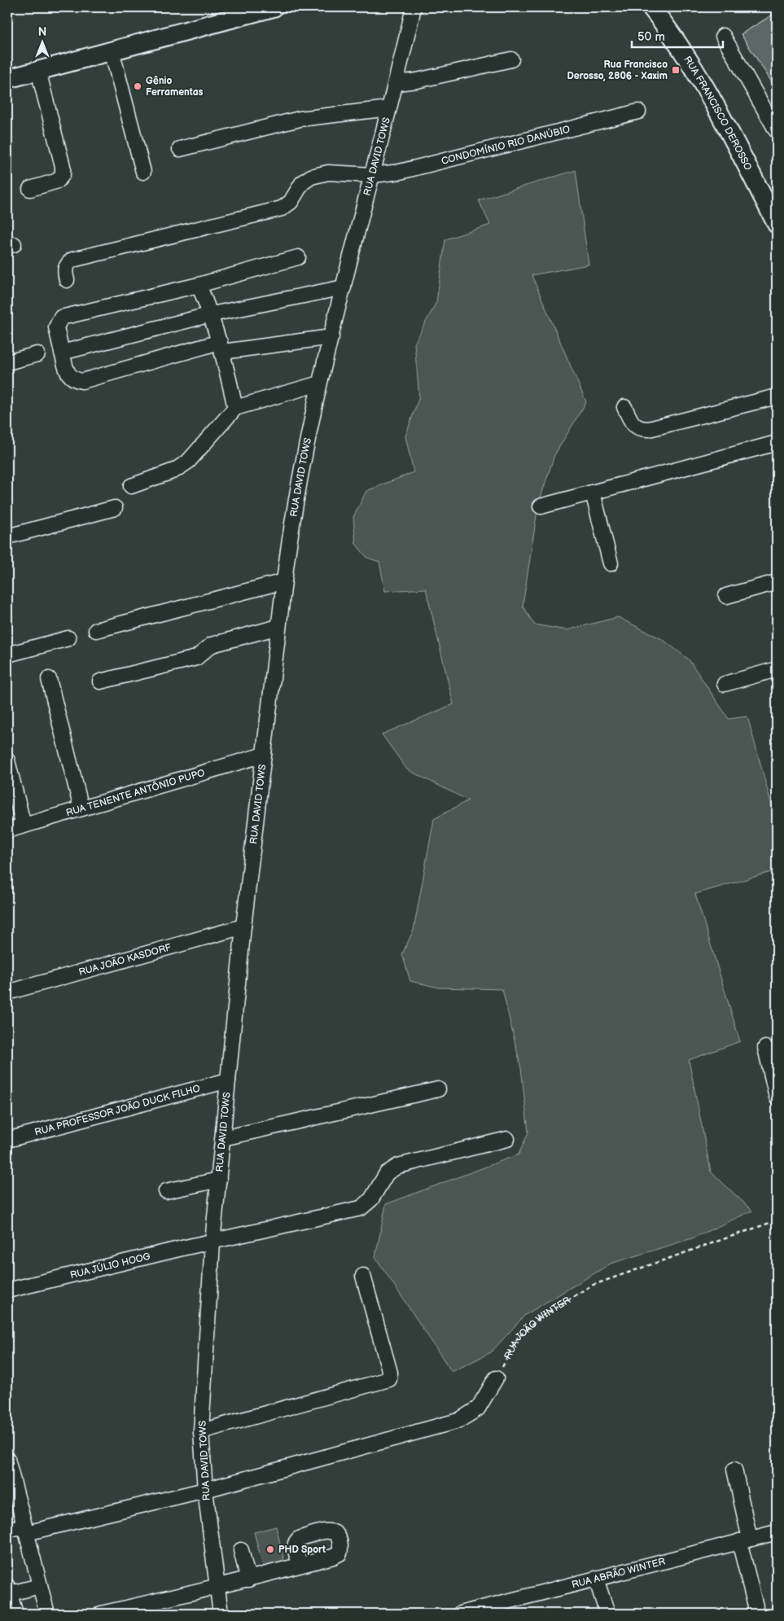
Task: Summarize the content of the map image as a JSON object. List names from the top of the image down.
{
  "streets": {
    "main road": ["RUA FRANCISCO DEROSSO"],
    "street": [
      "CONDOMÍNIO RIO DANÚBIO",
      "RUA DAVID TOWS",
      "RUA TENENTE ANTÔNIO PUPO",
      "RUA JOÃO KASDORF",
      "RUA PROFESSOR JOÃO DUCK FILHO",
      "RUA JÚLIO HOOG",
      "RUA ABRÃO WINTER"
    ],
    "path": ["RUA JOÃO WINTER"]
  },
  "crossings": [
    ["CONDOMÍNIO RIO DANÚBIO", "RUA DAVID TOWS"],
    ["RUA DAVID TOWS", "RUA TENENTE ANTÔNIO PUPO"],
    ["RUA DAVID TOWS", "RUA JOÃO KASDORF"],
    ["RUA DAVID TOWS", "RUA PROFESSOR JOÃO DUCK FILHO"],
    ["RUA DAVID TOWS", "RUA JÚLIO HOOG"]
  ],
  "places": {
    "transit": ["Rua Francisco Derosso, 2806 - Xaxim"],
    "other": ["Gênio Ferramentas", "PHD Sport"]
  },
  "scale_bar": "50 m",
  "north": "top"
}
